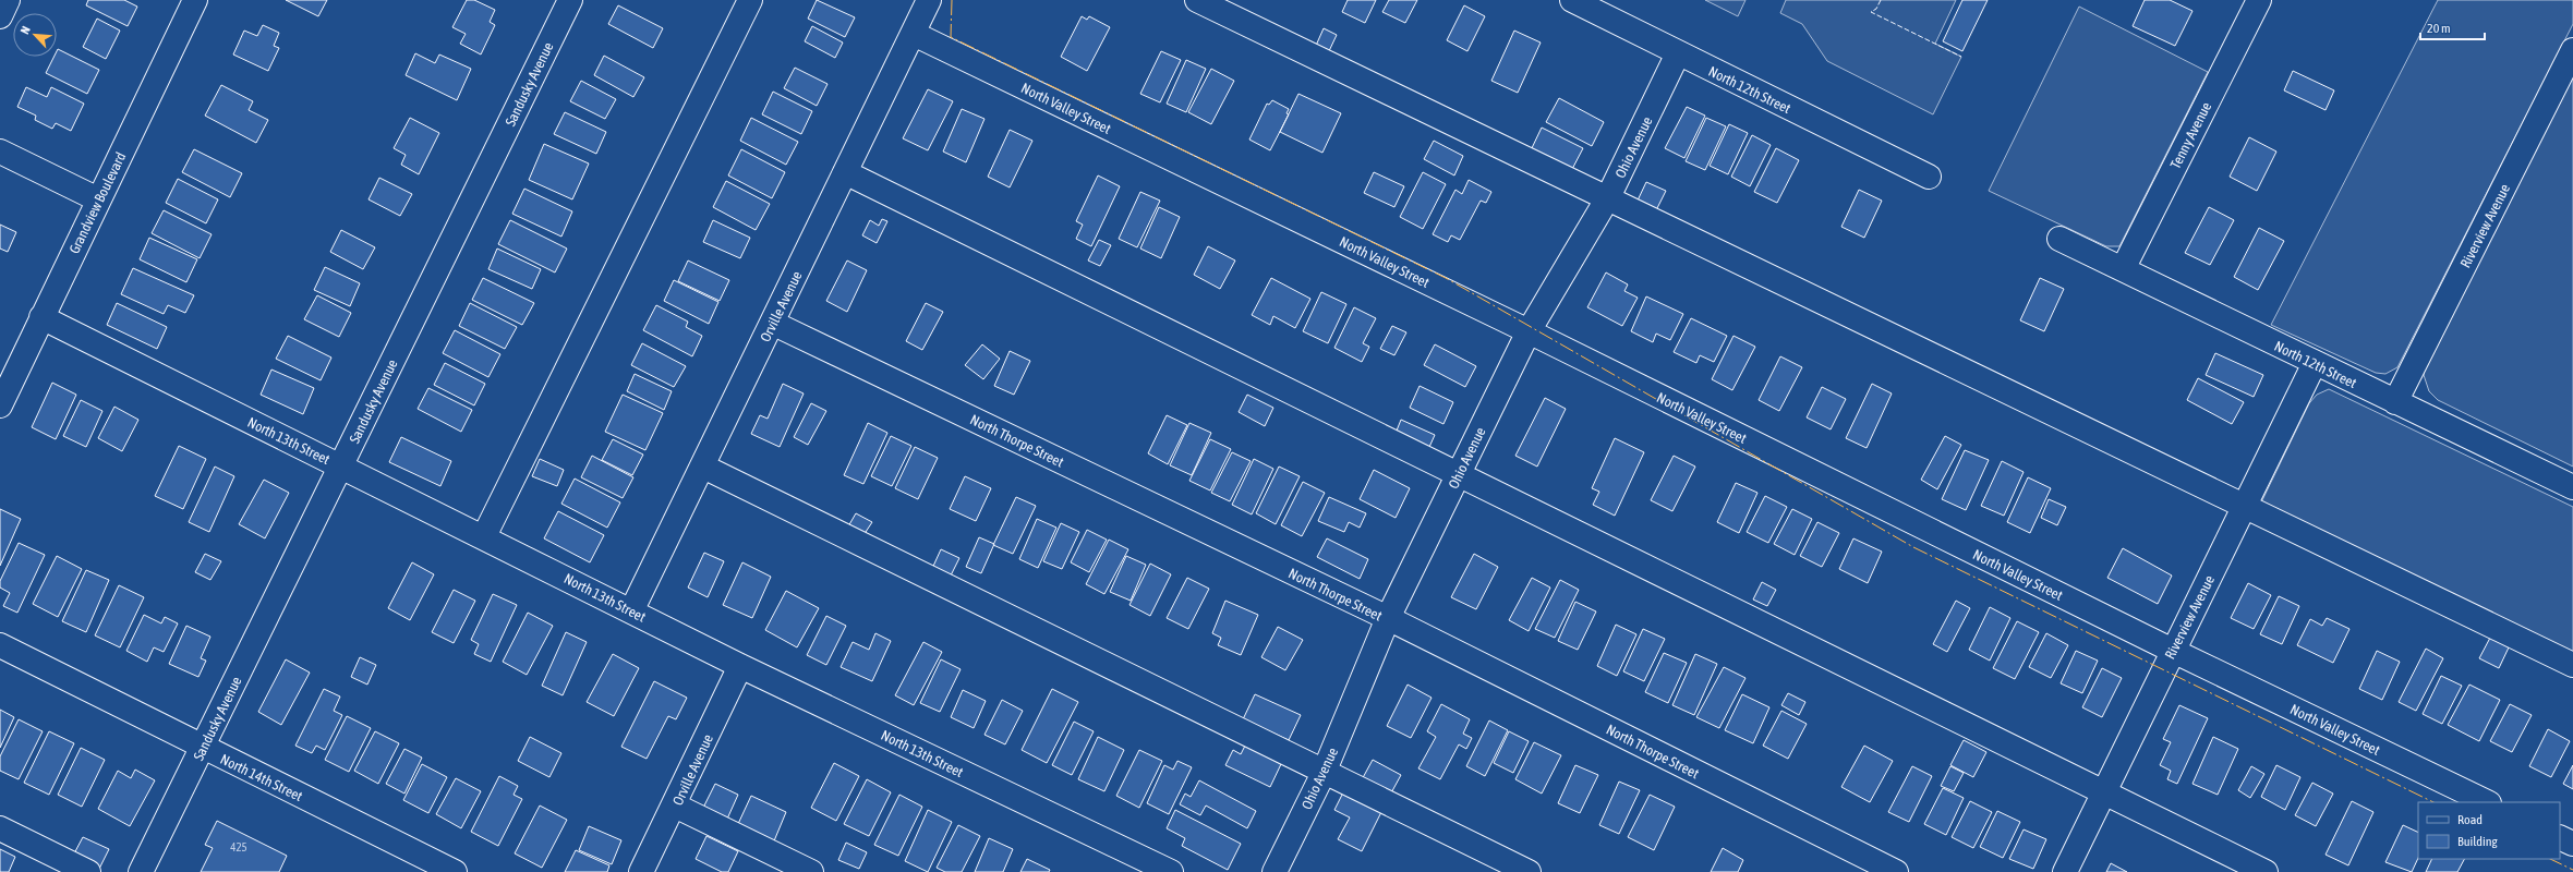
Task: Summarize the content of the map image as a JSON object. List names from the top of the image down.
{
  "streets": {
    "street": [
      "Sandusky Avenue",
      "North 12th Street",
      "North Valley Street",
      "Tenny Avenue",
      "Ohio Avenue",
      "Grandview Boulevard",
      "Riverview Avenue",
      "Orville Avenue",
      "North 13th Street",
      "North Thorpe Street",
      "North 14th Street"
    ]
  },
  "crossings": [
    ["Sandusky Avenue", "North 13th Street"],
    ["Sandusky Avenue", "North 14th Street"],
    ["North 12th Street", "Tenny Avenue"],
    ["North 12th Street", "Ohio Avenue"],
    ["North 12th Street", "Riverview Avenue"],
    ["North Valley Street", "Ohio Avenue"],
    ["North Valley Street", "Riverview Avenue"],
    ["North Valley Street", "Orville Avenue"],
    ["Ohio Avenue", "North Thorpe Street"],
    ["Grandview Boulevard", "North 13th Street"],
    ["Orville Avenue", "North 13th Street"],
    ["Orville Avenue", "North Thorpe Street"]
  ],
  "house_numbers": ["425"],
  "legend": ["Road", "Building"],
  "scale_bar": "20 m",
  "north": "top left"
}
